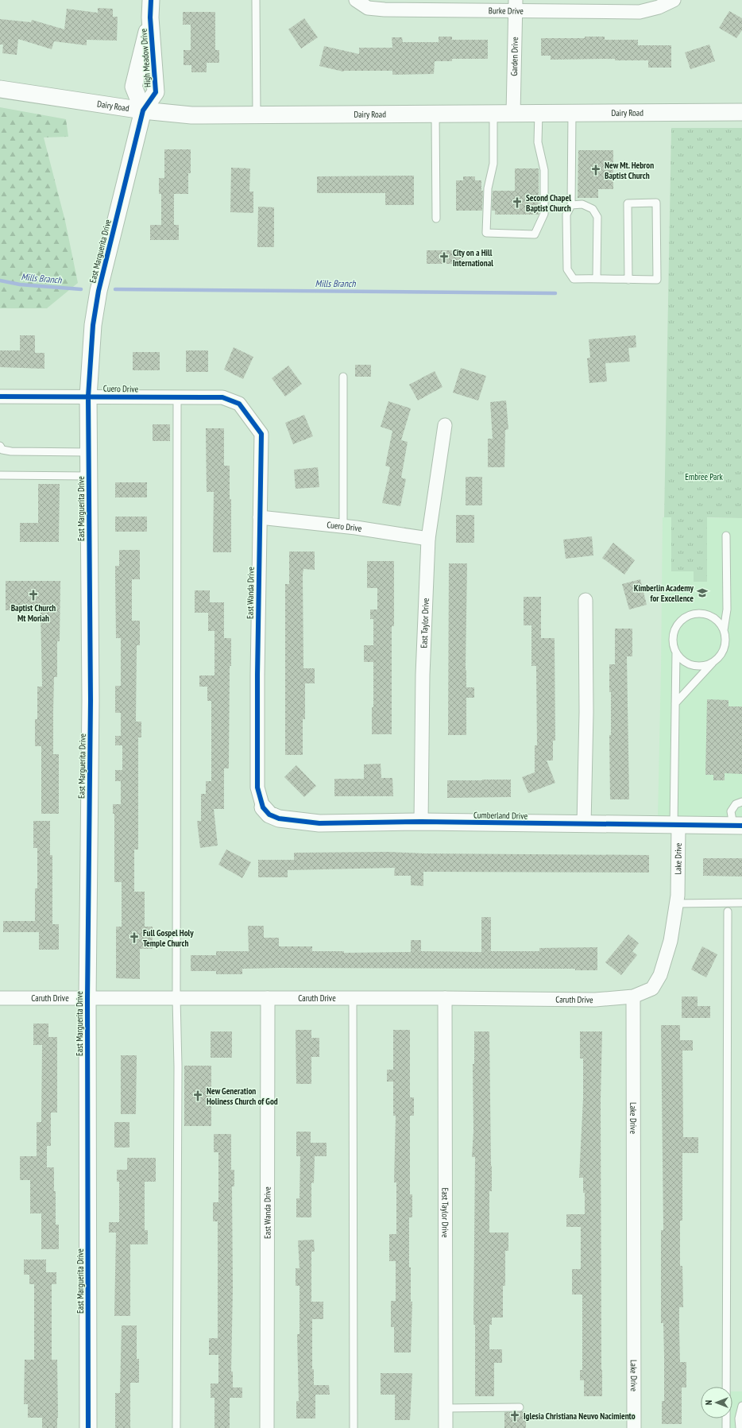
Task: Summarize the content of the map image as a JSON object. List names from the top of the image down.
{
  "streets": {
    "street": [
      "Burke Drive",
      "Garden Drive",
      "High Meadow Drive",
      "Dairy Road",
      "East Marguerita Drive",
      "Cuero Drive",
      "East Wanda Drive",
      "East Taylor Drive",
      "Cumberland Drive",
      "Lake Drive",
      "Caruth Drive"
    ]
  },
  "crossings": [
    ["Burke Drive", "Garden Drive"],
    ["Garden Drive", "Dairy Road"],
    ["High Meadow Drive", "Dairy Road"],
    ["High Meadow Drive", "East Marguerita Drive"],
    ["Dairy Road", "East Marguerita Drive"],
    ["East Marguerita Drive", "Cuero Drive"],
    ["East Marguerita Drive", "Caruth Drive"],
    ["Cuero Drive", "East Wanda Drive"],
    ["Cuero Drive", "East Taylor Drive"],
    ["East Wanda Drive", "Cumberland Drive"],
    ["East Wanda Drive", "Caruth Drive"],
    ["East Taylor Drive", "Cumberland Drive"],
    ["East Taylor Drive", "Caruth Drive"],
    ["Cumberland Drive", "Lake Drive"],
    ["Lake Drive", "Caruth Drive"]
  ],
  "water": ["Mills Branch"],
  "parks": ["Embree Park"],
  "places": {
    "church": [
      "New Mt. Hebron Baptist Church",
      "Second Chapel Baptist Church",
      "City on a Hill International",
      "Baptist Church Mt Moriah",
      "Full Gospel Holy Temple Church",
      "New Generation Holiness Church of God",
      "Iglesia Christiana Neuvo Nacimiento"
    ],
    "school or university": ["Kimberlin Academy for Excellence"]
  },
  "north": "left"
}
